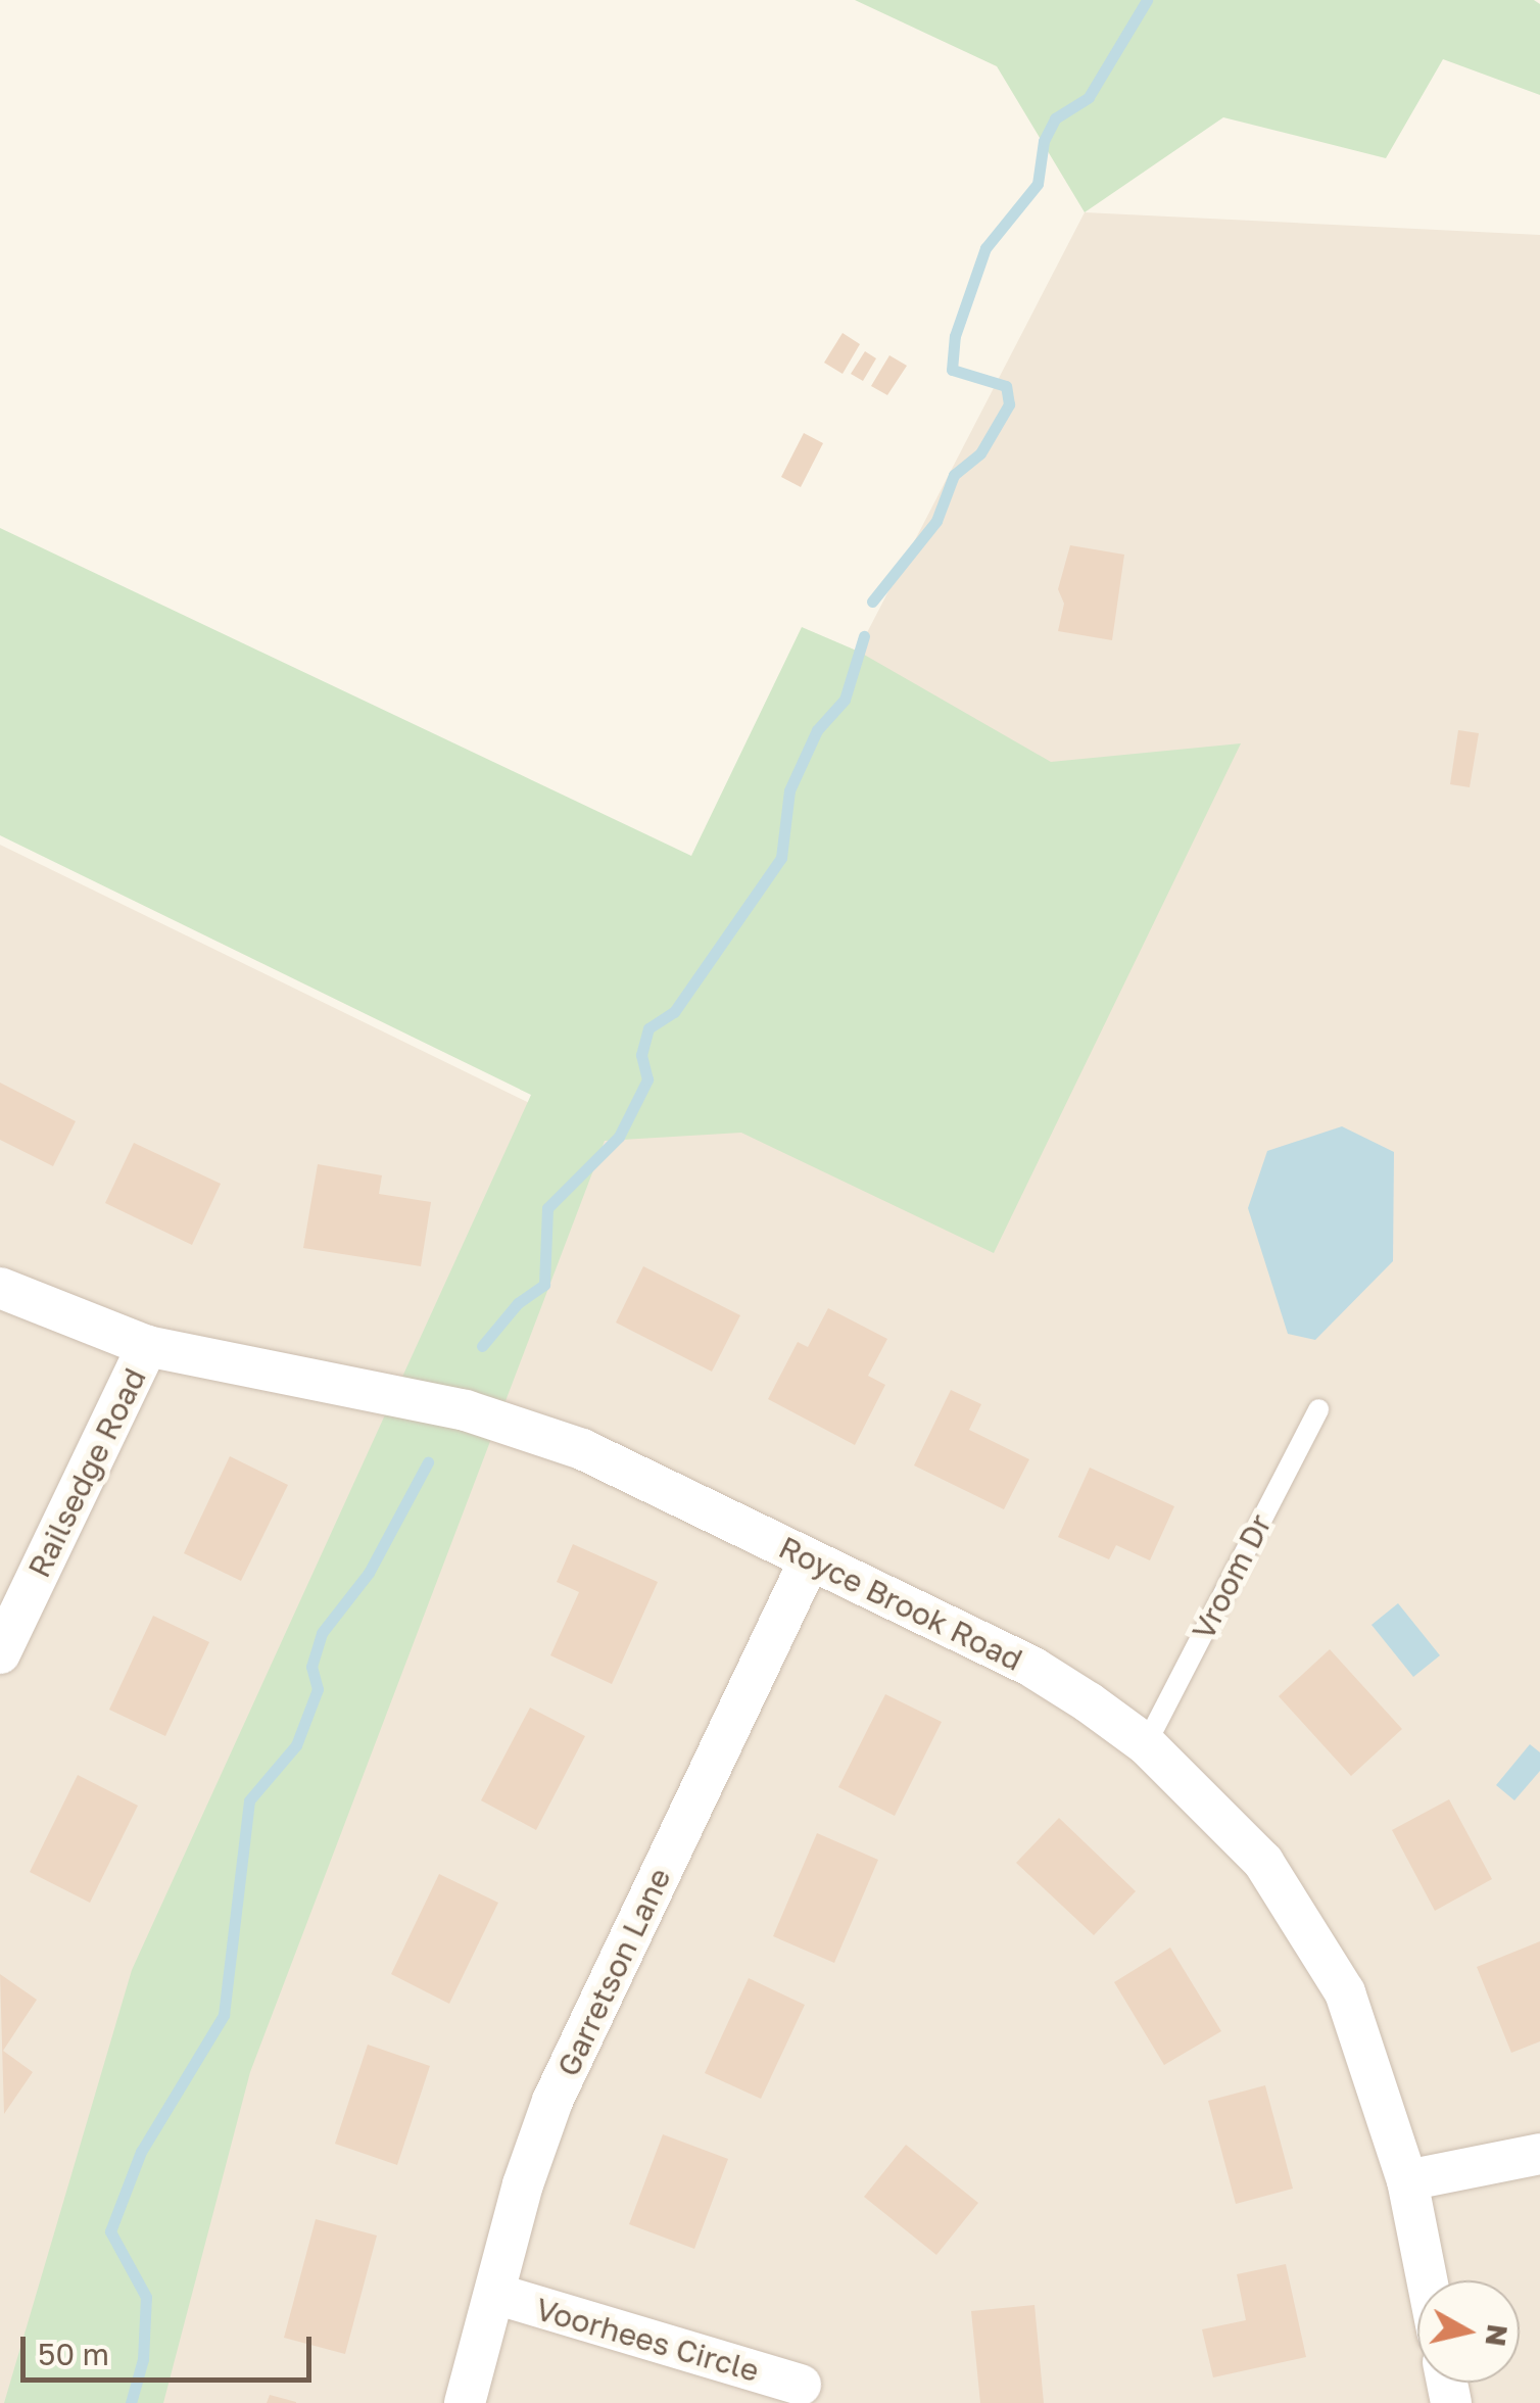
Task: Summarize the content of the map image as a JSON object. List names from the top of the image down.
{
  "streets": {
    "street": [
      "Railsedge Road",
      "Royce Brook Road",
      "Garretson Lane",
      "Voorhees Circle"
    ],
    "lane": ["Vroom Dr"]
  },
  "crossings": [
    ["Railsedge Road", "Royce Brook Road"],
    ["Vroom Dr", "Royce Brook Road"],
    ["Royce Brook Road", "Garretson Lane"],
    ["Garretson Lane", "Voorhees Circle"]
  ],
  "scale_bar": "50 m",
  "north": "right"
}
